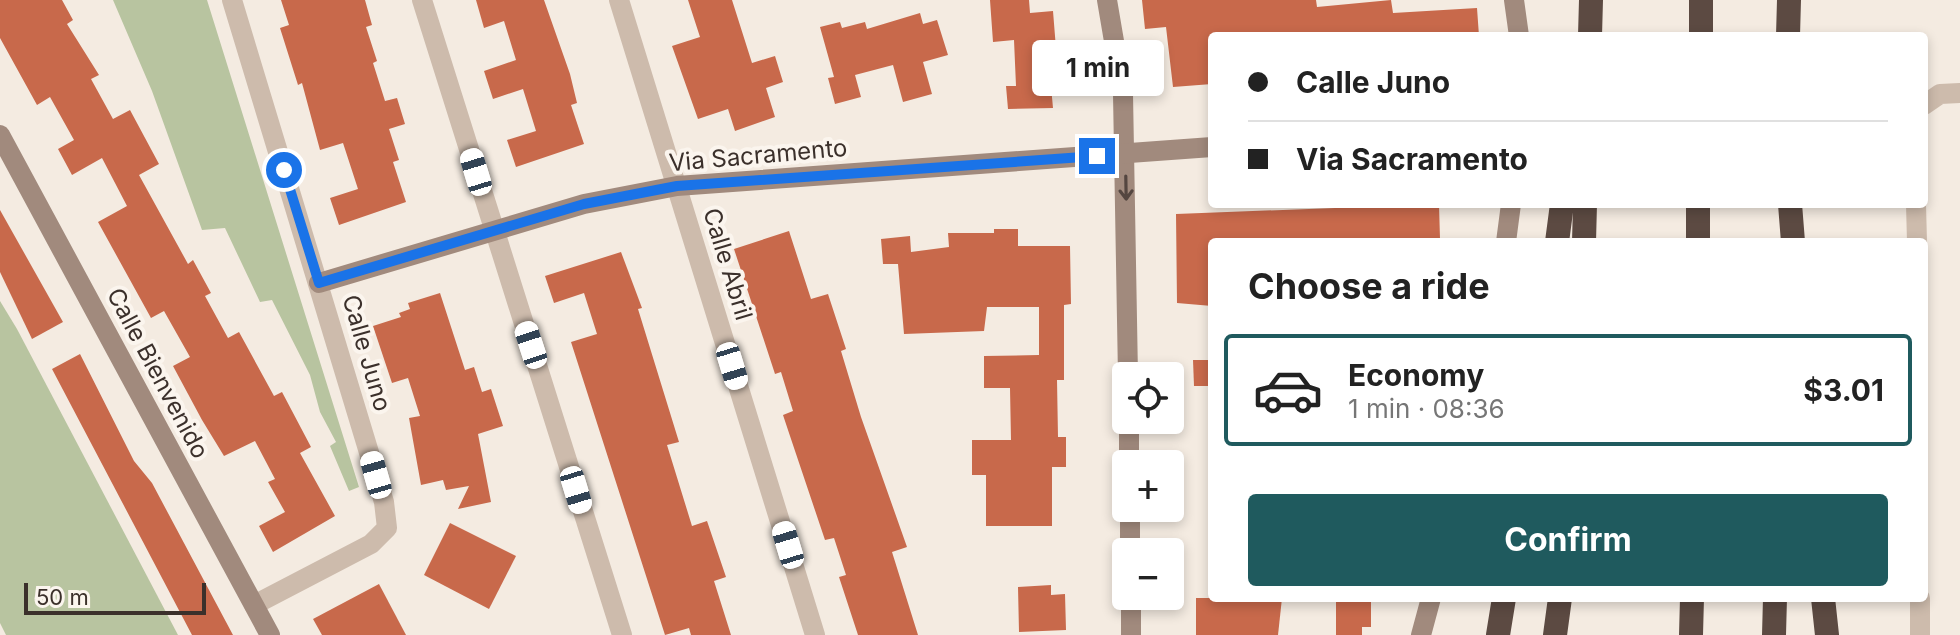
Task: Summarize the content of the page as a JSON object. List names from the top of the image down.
{
  "streets": {
    "street": [
      "Via Sacramento",
      "Calle Abril",
      "Calle Juno",
      "Calle Bienvenido"
    ]
  },
  "crossings": [
    ["Via Sacramento", "Calle Abril"],
    ["Via Sacramento", "Calle Juno"],
    ["Calle Juno", "Calle Bienvenido"]
  ],
  "scale_bar": "50 m",
  "page": {
    "banner": ["Calle Juno", "Via Sacramento"],
    "bubble": "1 min",
    "heading": "Choose a ride",
    "list": [
      {
        "name": "Economy",
        "note": "1 min · 08:36",
        "value": "$3.01"
      }
    ],
    "map_buttons": ["+", "−"],
    "buttons": "Confirm",
    "scale": "50 m"
  }
}
